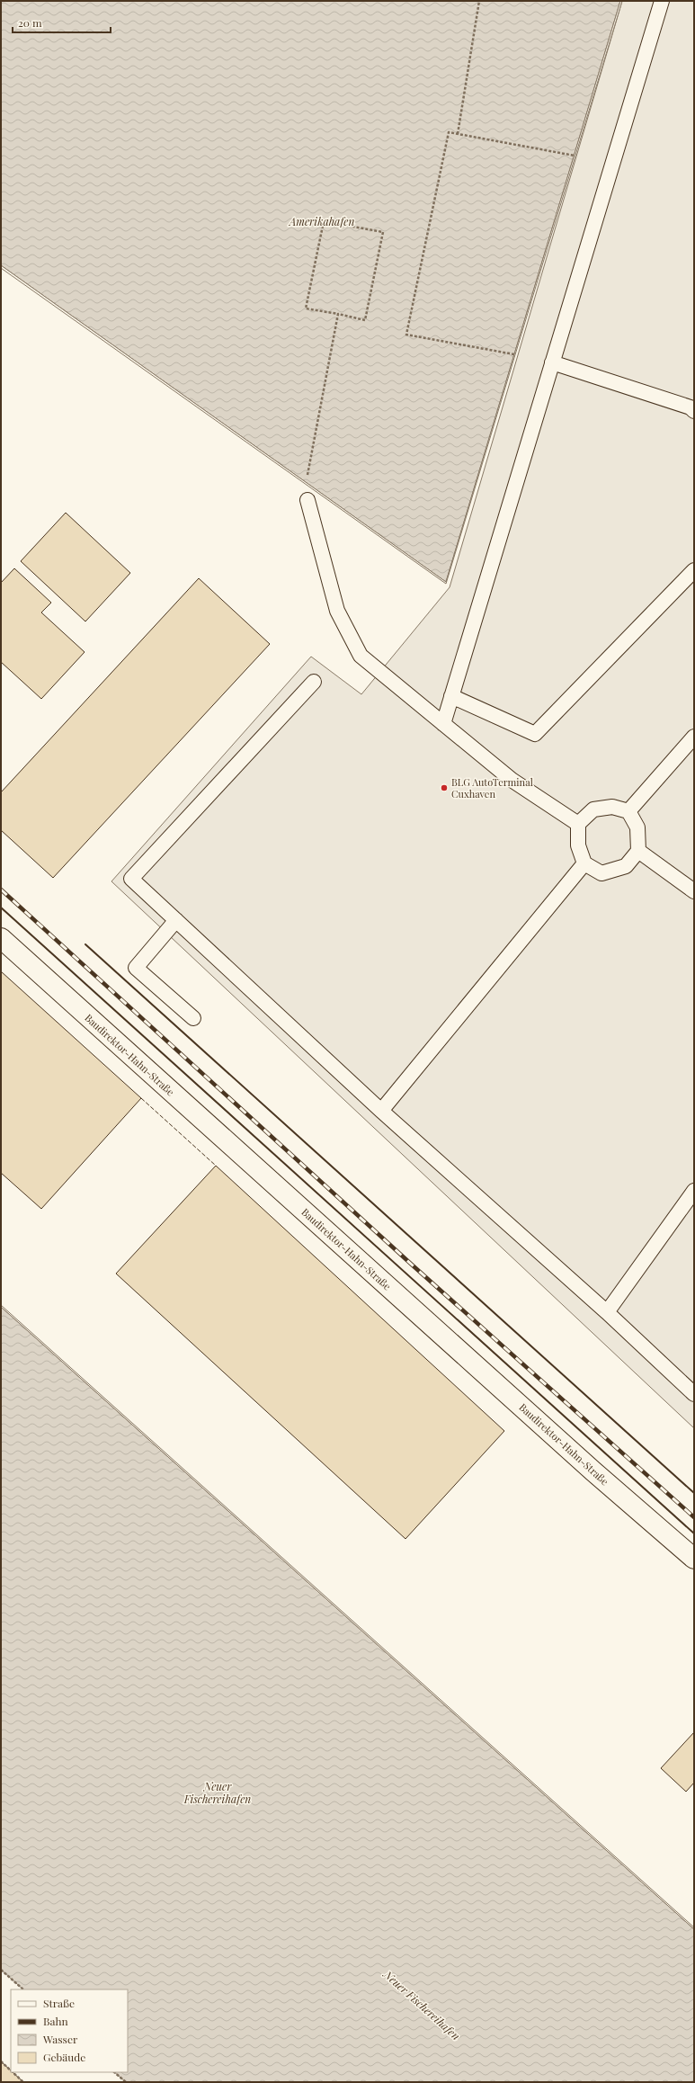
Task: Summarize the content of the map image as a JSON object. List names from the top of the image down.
{
  "streets": {
    "street": ["Baudirektor-Hahn-Straße"]
  },
  "water": ["Amerikahafen", "Neuer Fischereihafen"],
  "places": ["BLG AutoTerminal Cuxhaven"],
  "legend": [
    "Straße",
    "Bahn",
    "Wasser",
    "Gebäude"
  ],
  "scale_bar": "20 m"
}
